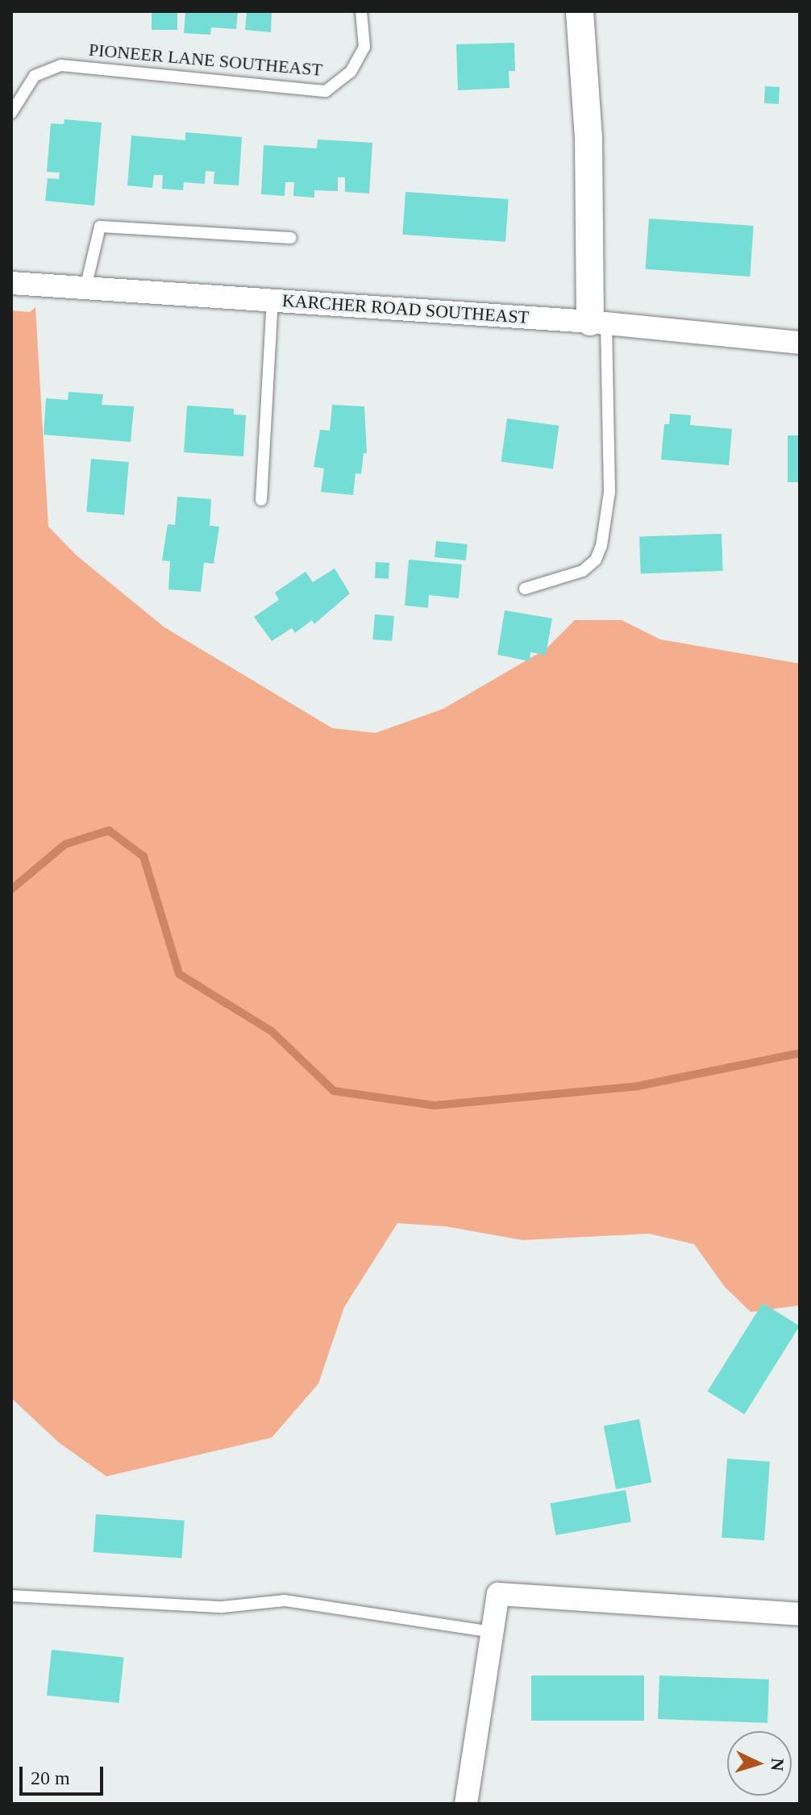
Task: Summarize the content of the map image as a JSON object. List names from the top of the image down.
{
  "streets": {
    "street": ["KARCHER ROAD SOUTHEAST"],
    "lane": ["PIONEER LANE SOUTHEAST"]
  },
  "scale_bar": "20 m",
  "north": "right"
}
